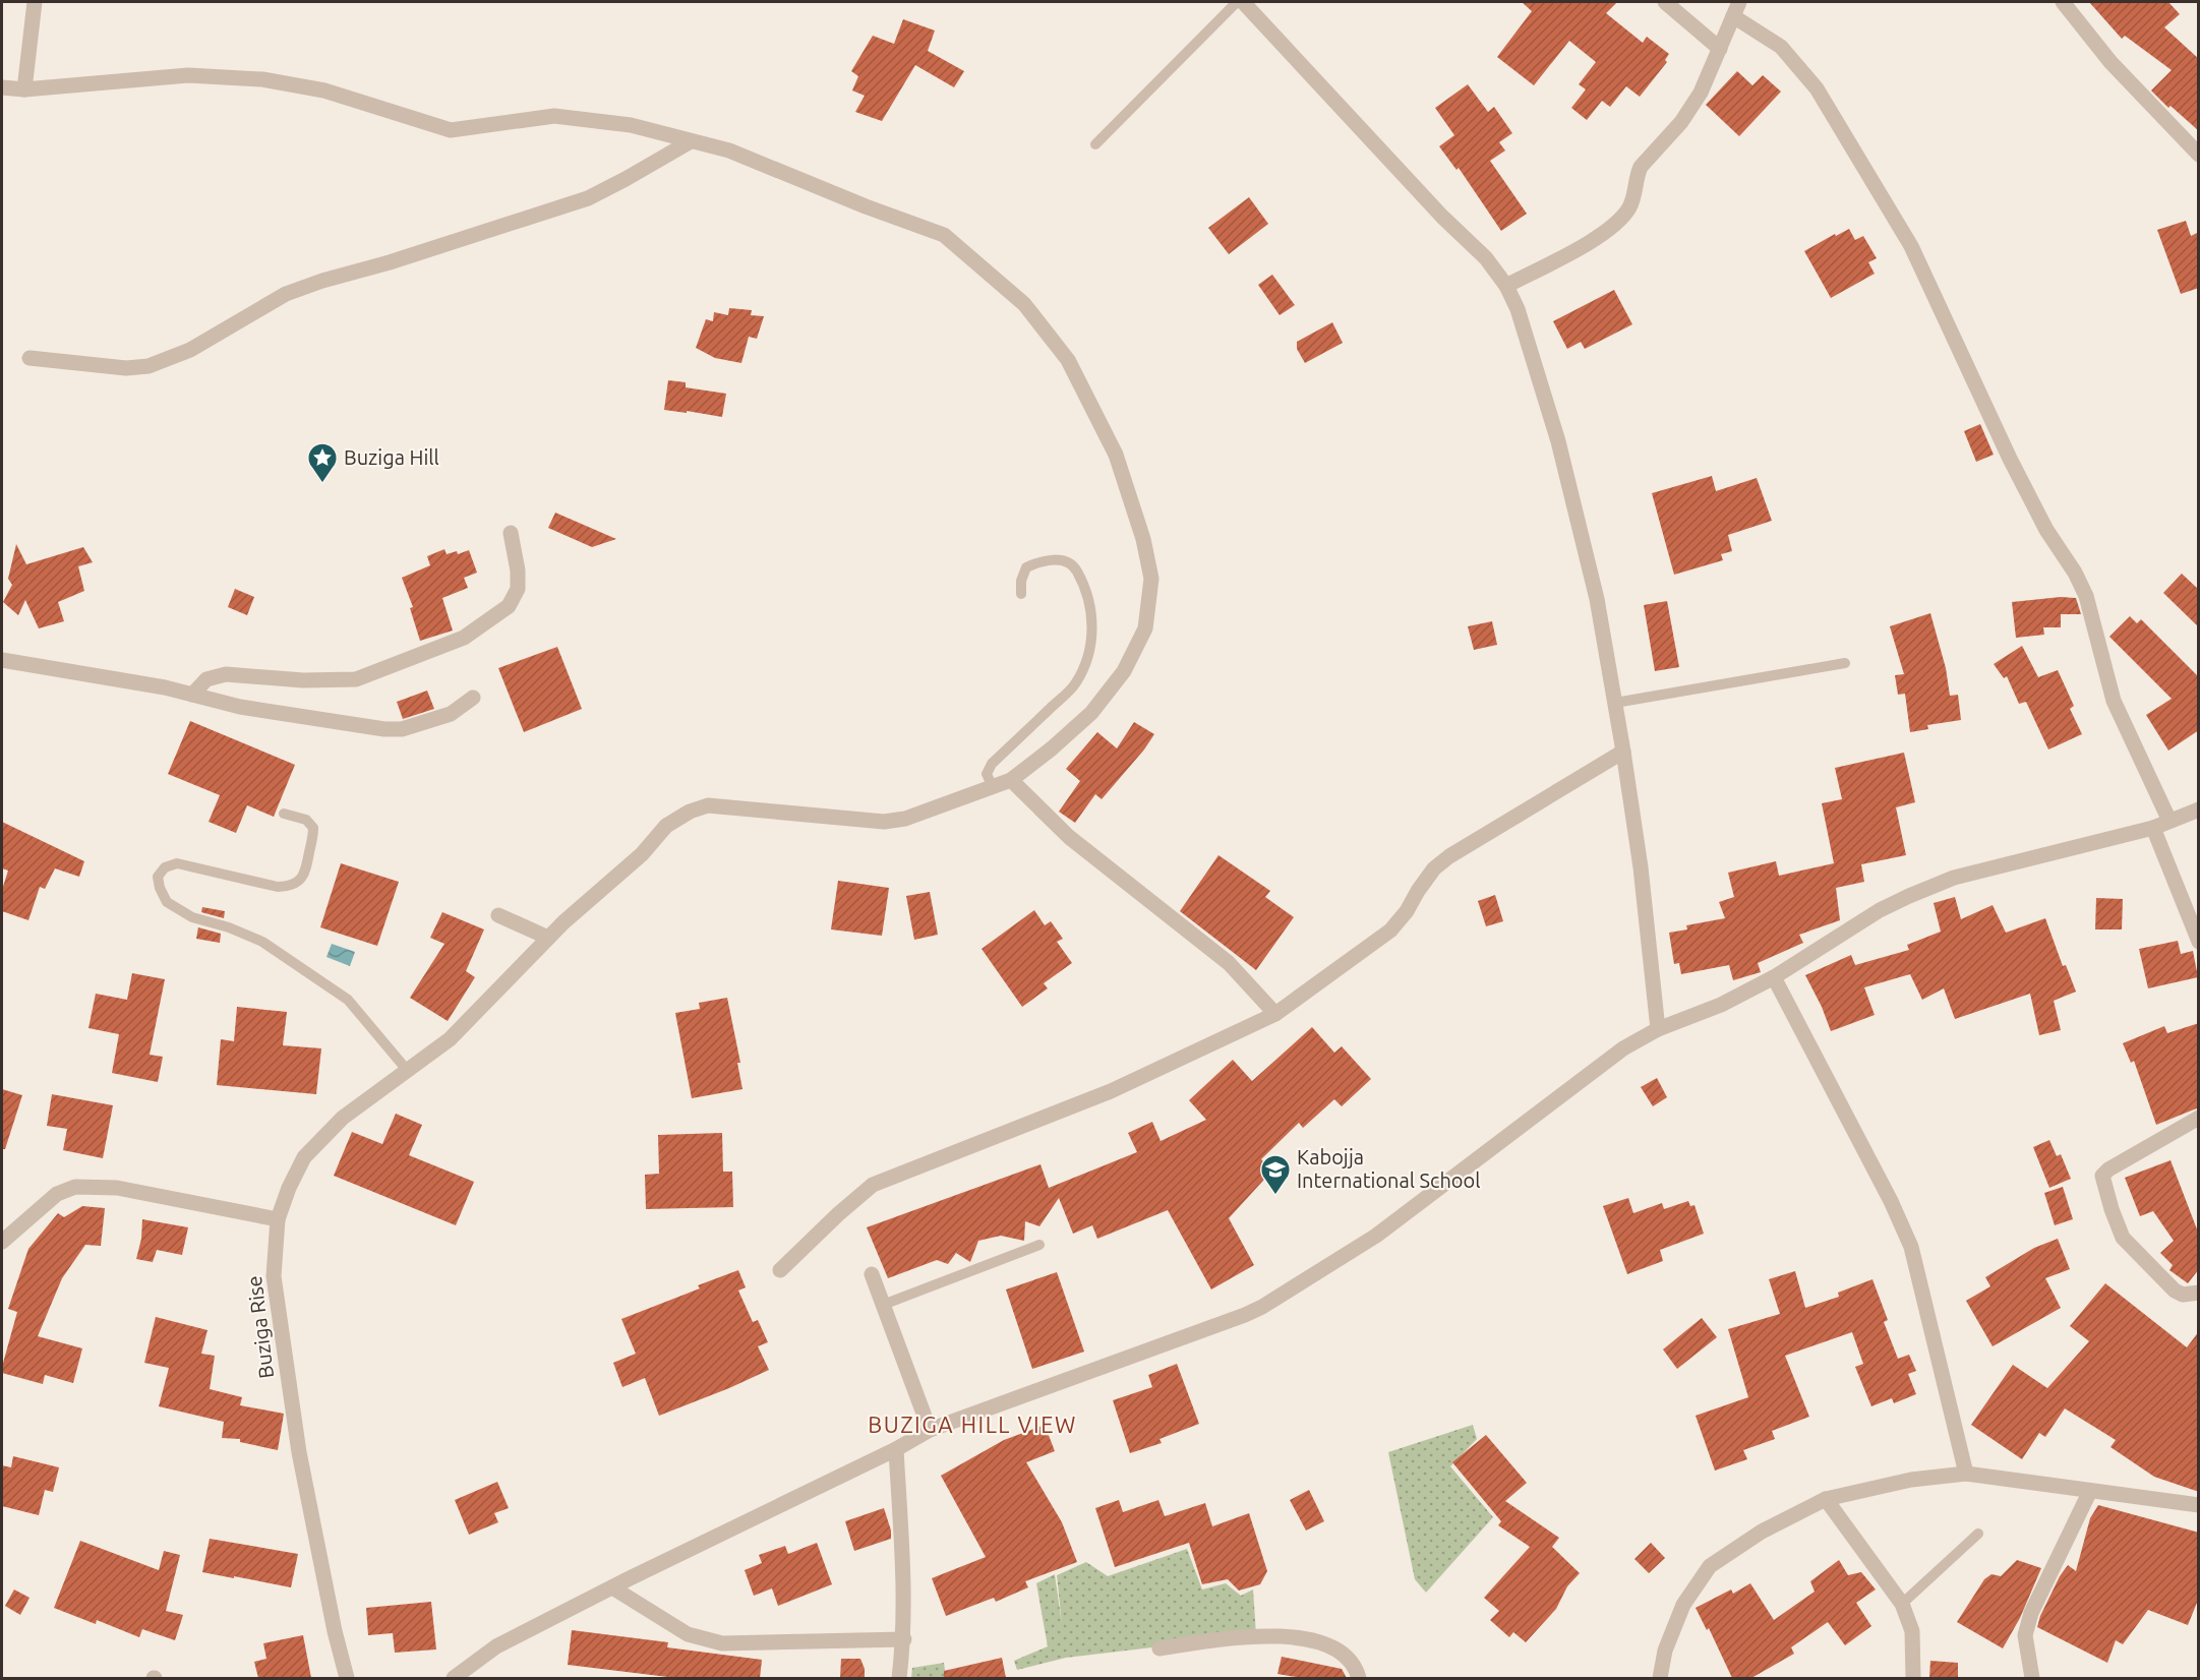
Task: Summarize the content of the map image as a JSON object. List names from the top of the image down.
{
  "streets": {
    "street": ["Buziga Rise"]
  },
  "districts": ["BUZIGA HILL VIEW"],
  "places": {
    "place": ["Buziga Hill"],
    "school or university": ["Kabojja International School"]
  }
}
